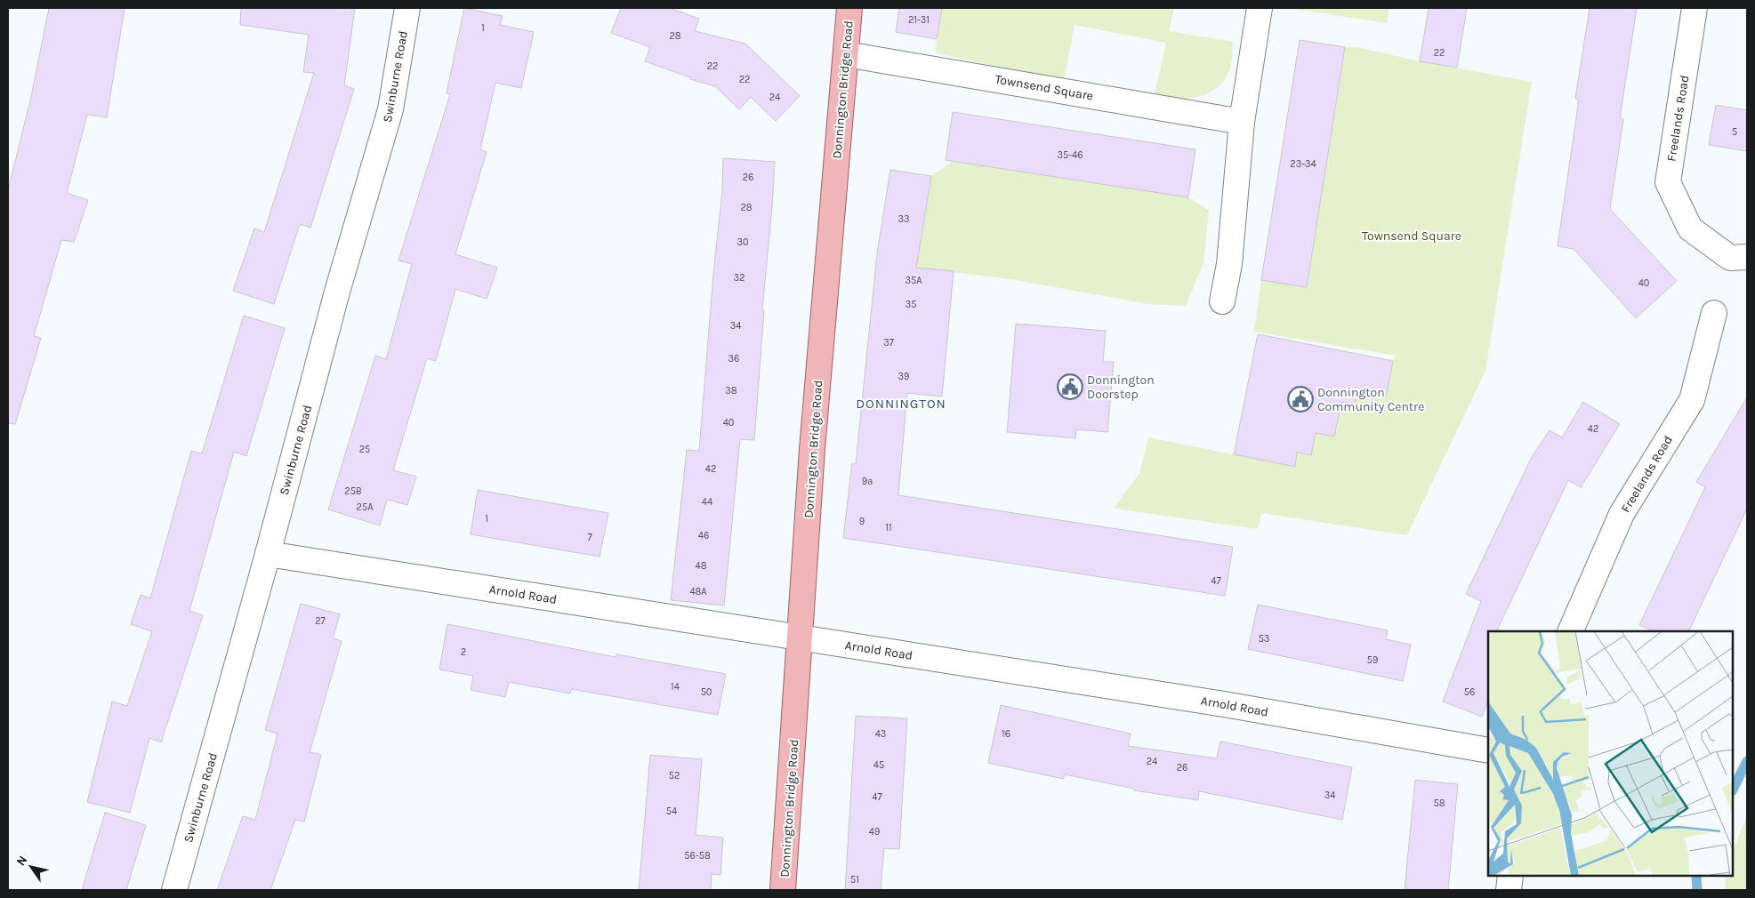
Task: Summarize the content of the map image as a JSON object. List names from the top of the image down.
{
  "streets": {
    "main road": ["Donnington Bridge Road"],
    "street": [
      "Swinburne Road",
      "Townsend Square",
      "Freelands Road",
      "Arnold Road"
    ]
  },
  "crossings": [
    ["Swinburne Road", "Arnold Road"],
    ["Townsend Square", "Donnington Bridge Road"],
    ["Donnington Bridge Road", "Arnold Road"]
  ],
  "districts": ["DONNINGTON"],
  "parks": ["Townsend Square"],
  "places": {
    "public building": ["Donnington Doorstep", "Donnington Community Centre"]
  },
  "house_numbers": [
    "21-31",
    "1",
    "28",
    "22",
    "22",
    "22",
    "24",
    "5",
    "35-46",
    "23-34",
    "26",
    "28",
    "33",
    "30",
    "32",
    "35A",
    "40",
    "35",
    "34",
    "37",
    "36",
    "39",
    "38",
    "40",
    "42",
    "25",
    "42",
    "9a",
    "25B",
    "44",
    "25A",
    "1",
    "9",
    "11",
    "46",
    "7",
    "48",
    "47",
    "48A",
    "27",
    "53",
    "2",
    "59",
    "14",
    "50",
    "56",
    "43",
    "16",
    "24",
    "45",
    "26",
    "52",
    "34",
    "47",
    "58",
    "54",
    "49",
    "56-58",
    "51"
  ],
  "north": "top left"
}
